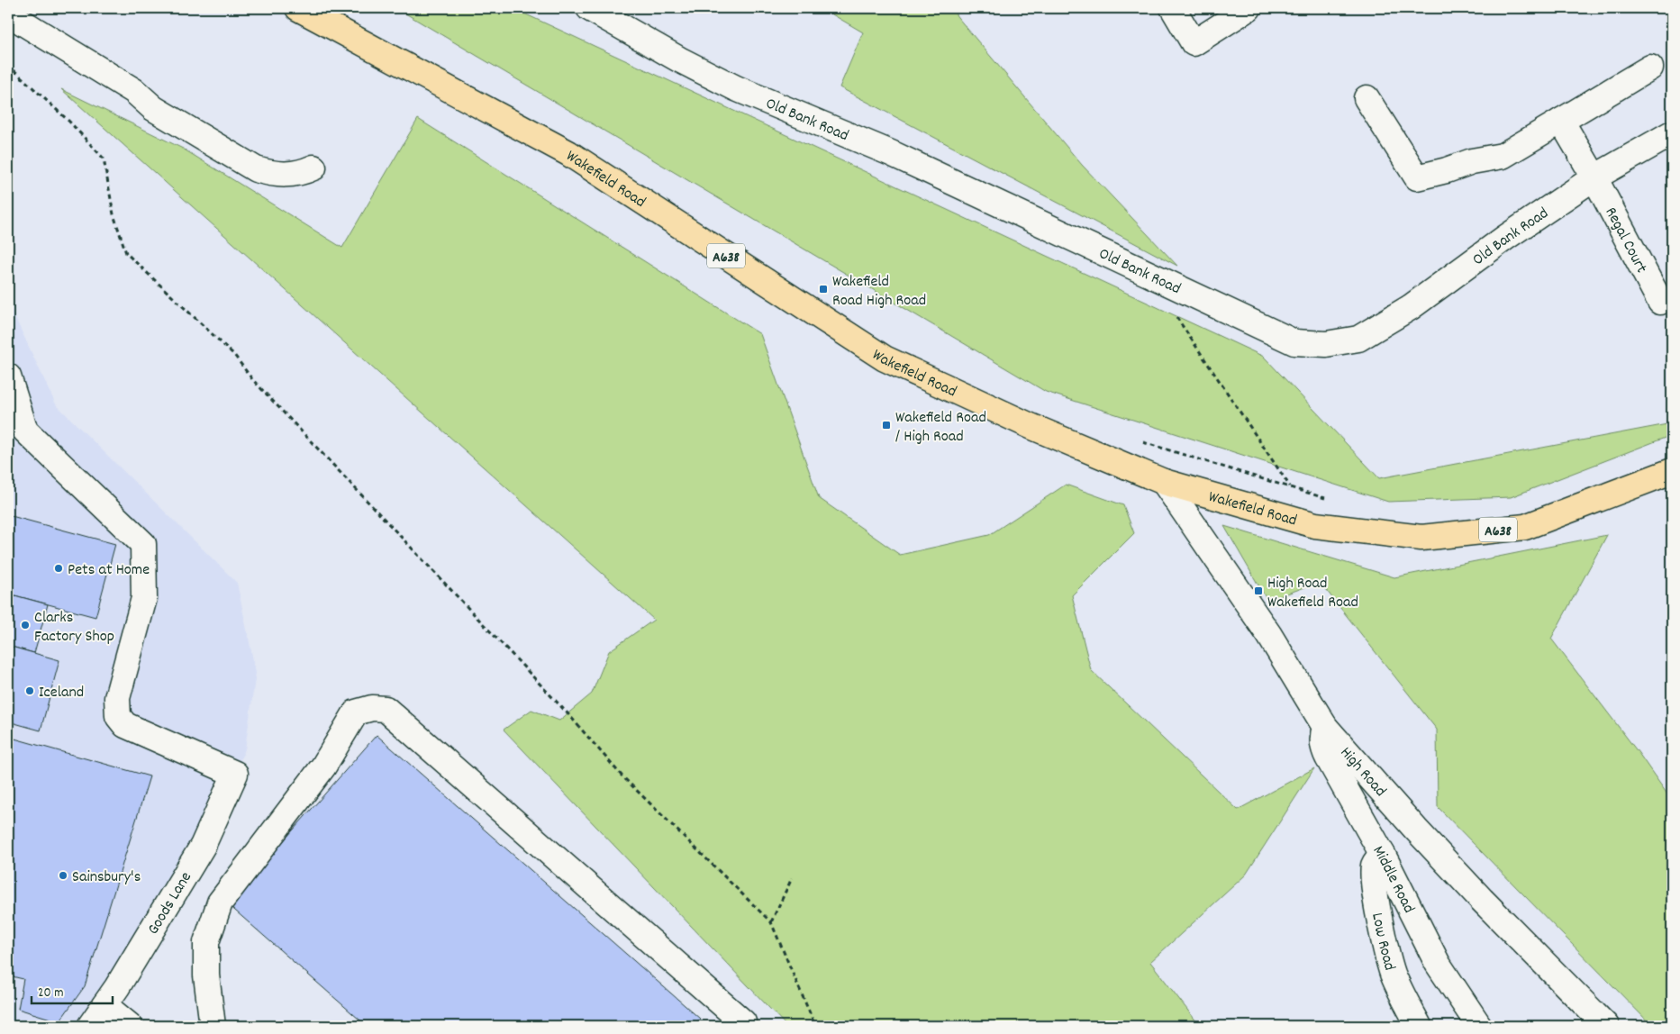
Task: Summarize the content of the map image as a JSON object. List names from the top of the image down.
{
  "streets": {
    "highway": ["Wakefield Road", "A638"],
    "street": [
      "Old Bank Road",
      "Regal Court",
      "High Road",
      "Middle Road",
      "Goods Lane",
      "Low Road"
    ]
  },
  "crossings": [
    ["Old Bank Road", "Regal Court"],
    ["Wakefield Road", "High Road"],
    ["High Road", "Middle Road"],
    ["Middle Road", "Low Road"]
  ],
  "places": {
    "transit": ["Wakefield Road High Road", "Wakefield Road / High Road", "High Road Wakefield Road"],
    "other": [
      "Pets at Home",
      "Clarks Factory Shop",
      "Iceland",
      "Sainsbury's"
    ]
  },
  "scale_bar": "20 m"
}
